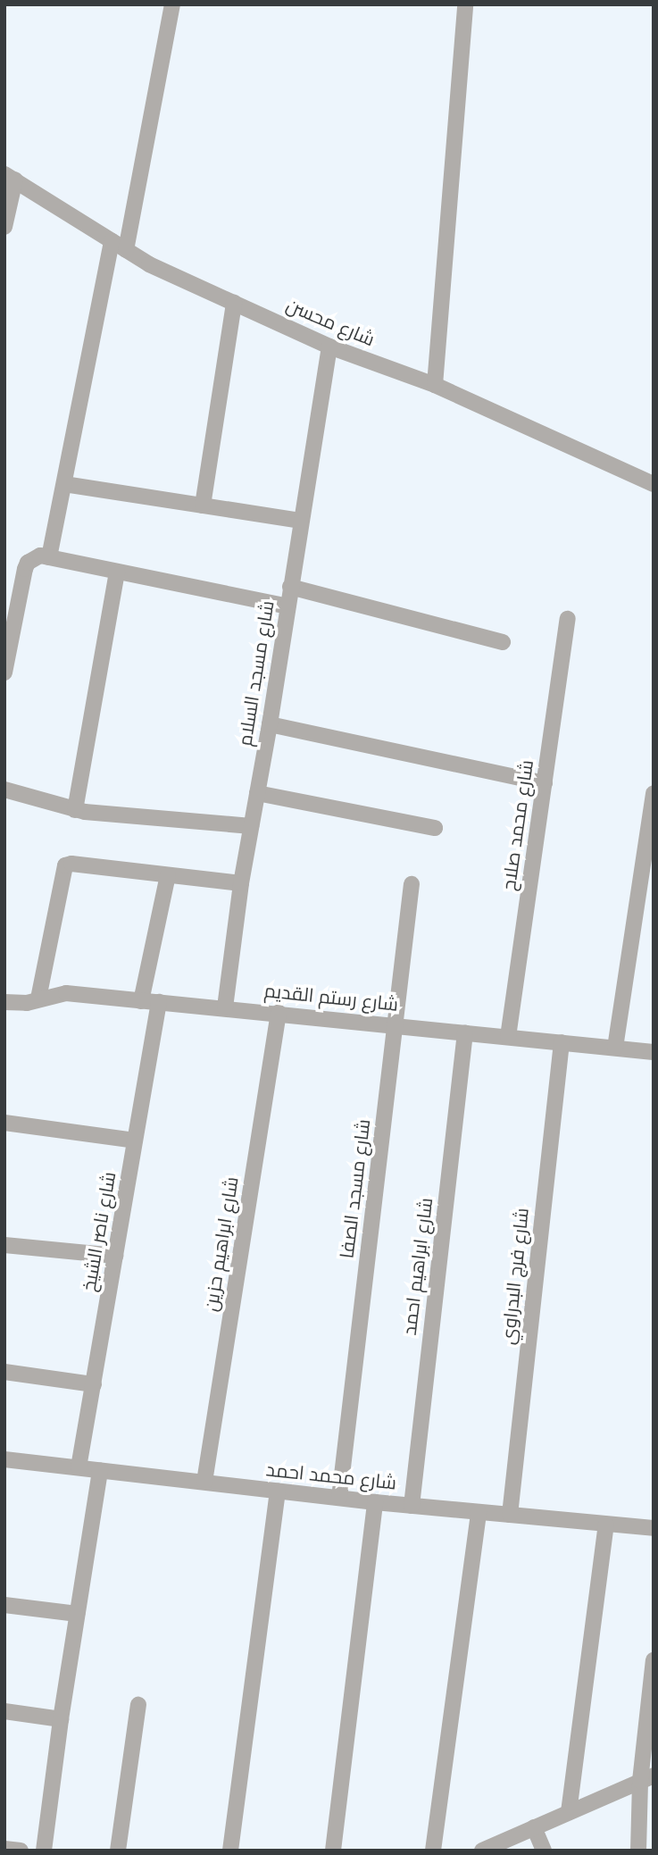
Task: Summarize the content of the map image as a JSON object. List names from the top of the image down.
{
  "streets": {
    "street": [
      "شارع محسن",
      "شارع مسجد السلام",
      "شارع محمد صلاح",
      "شارع رستم القديم",
      "شارع مسجد الصفا",
      "شارع ناصر الشيخ",
      "شارع ابراهيم حزين",
      "شارع ابراهيم احمد",
      "شارع فرج البدراوي",
      "شارع محمد احمد"
    ]
  },
  "crossings": [
    ["شارع محسن", "شارع مسجد السلام"],
    ["شارع مسجد السلام", "شارع رستم القديم"],
    ["شارع محمد صلاح", "شارع رستم القديم"],
    ["شارع رستم القديم", "شارع مسجد الصفا"],
    ["شارع رستم القديم", "شارع ناصر الشيخ"],
    ["شارع رستم القديم", "شارع ابراهيم حزين"],
    ["شارع رستم القديم", "شارع ابراهيم احمد"],
    ["شارع رستم القديم", "شارع فرج البدراوي"],
    ["شارع مسجد الصفا", "شارع محمد احمد"],
    ["شارع ناصر الشيخ", "شارع محمد احمد"],
    ["شارع ابراهيم حزين", "شارع محمد احمد"],
    ["شارع ابراهيم احمد", "شارع محمد احمد"],
    ["شارع فرج البدراوي", "شارع محمد احمد"]
  ]
}
